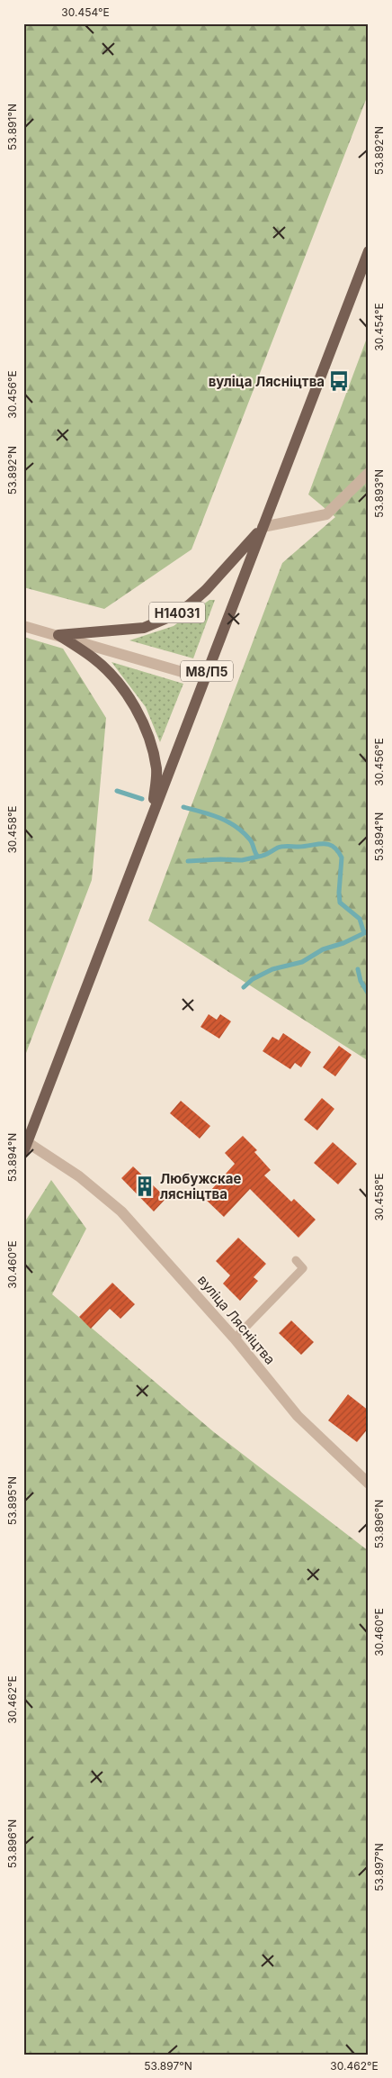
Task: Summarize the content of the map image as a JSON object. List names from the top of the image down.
{
  "streets": {
    "main road": ["Н14031", "М8/П5"],
    "street": ["вуліца Лясніцтва"]
  },
  "crossings": [
    ["Н14031", "М8/П5"],
    ["М8/П5", "вуліца Лясніцтва"]
  ],
  "places": {
    "bus stop": ["вуліца Лясніцтва"],
    "building": ["Любужскае лясніцтва"]
  },
  "coordinates": [
    "30.454°E",
    "53.891°N",
    "53.892°N",
    "30.456°E",
    "53.893°N",
    "30.458°E",
    "53.894°N",
    "30.460°E",
    "53.895°N",
    "53.896°N",
    "30.462°E",
    "53.897°N"
  ]
}
